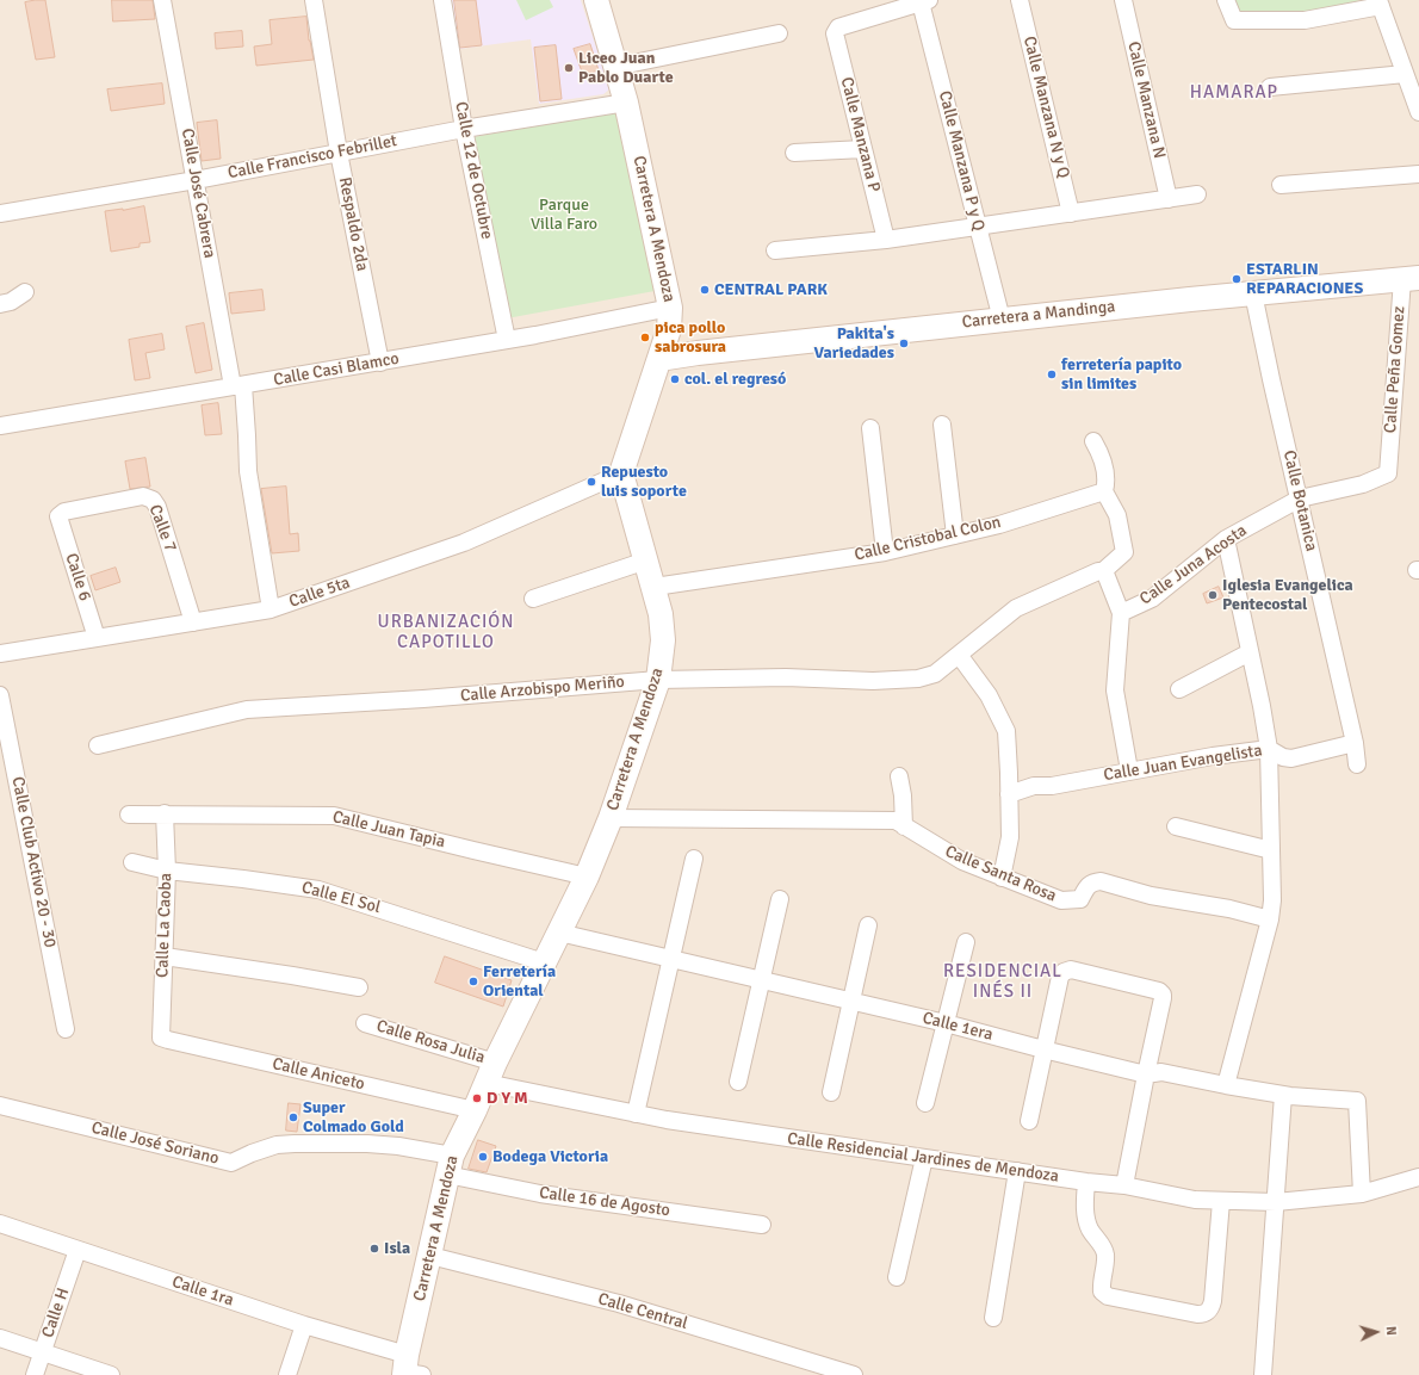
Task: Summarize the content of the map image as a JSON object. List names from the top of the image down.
{
  "streets": {
    "street": [
      "Calle Manzana N",
      "Calle Manzana N y Q",
      "Calle Manzana P",
      "Calle Francisco Febrillet",
      "Calle Manzana P y Q",
      "Calle 12 de Octubre",
      "Calle José Cabrera",
      "Respaldo 2da",
      "Carretera A Mendoza",
      "Carretera a Mandinga",
      "Calle Casi Blamco",
      "Calle Peña Gomez",
      "Calle Botanica",
      "Calle 7",
      "Calle Cristobal Colon",
      "Calle Juna Acosta",
      "Calle 6",
      "Calle 5ta",
      "Calle Arzobispo Meriño",
      "Calle Juan Evangelista",
      "Calle Juan Tapia",
      "Calle Club Activo 20 - 30",
      "Calle Santa Rosa",
      "Calle El Sol",
      "Calle La Caoba",
      "Calle 1era",
      "Calle Rosa Julia",
      "Calle Aniceto",
      "Calle José Soriano",
      "Calle Residencial Jardines de Mendoza",
      "Calle 16 de Agosto",
      "Calle 1ra",
      "Calle Central",
      "Calle H"
    ]
  },
  "crossings": [
    ["Calle Manzana P", "Calle Manzana P y Q"],
    ["Calle Francisco Febrillet", "Calle 12 de Octubre"],
    ["Calle Francisco Febrillet", "Calle José Cabrera"],
    ["Calle Francisco Febrillet", "Respaldo 2da"],
    ["Calle Francisco Febrillet", "Carretera A Mendoza"],
    ["Calle Manzana P y Q", "Carretera a Mandinga"],
    ["Calle 12 de Octubre", "Calle Casi Blamco"],
    ["Calle José Cabrera", "Calle Casi Blamco"],
    ["Calle José Cabrera", "Calle 5ta"],
    ["Respaldo 2da", "Calle Casi Blamco"],
    ["Carretera A Mendoza", "Carretera a Mandinga"],
    ["Carretera A Mendoza", "Calle Casi Blamco"],
    ["Carretera A Mendoza", "Calle Cristobal Colon"],
    ["Carretera A Mendoza", "Calle 5ta"],
    ["Carretera A Mendoza", "Calle Arzobispo Meriño"],
    ["Carretera A Mendoza", "Calle Juan Tapia"],
    ["Carretera A Mendoza", "Calle Santa Rosa"],
    ["Carretera A Mendoza", "Calle El Sol"],
    ["Carretera A Mendoza", "Calle 1era"],
    ["Carretera A Mendoza", "Calle Rosa Julia"],
    ["Carretera A Mendoza", "Calle Aniceto"],
    ["Carretera A Mendoza", "Calle José Soriano"],
    ["Carretera A Mendoza", "Calle Residencial Jardines de Mendoza"],
    ["Carretera A Mendoza", "Calle 16 de Agosto"],
    ["Carretera A Mendoza", "Calle 1ra"],
    ["Carretera A Mendoza", "Calle Central"],
    ["Carretera a Mandinga", "Calle Peña Gomez"],
    ["Carretera a Mandinga", "Calle Botanica"],
    ["Calle Peña Gomez", "Calle Juna Acosta"],
    ["Calle Botanica", "Calle Juna Acosta"],
    ["Calle Botanica", "Calle Juan Evangelista"],
    ["Calle 7", "Calle 6"],
    ["Calle 7", "Calle 5ta"],
    ["Calle 6", "Calle 5ta"],
    ["Calle Juan Tapia", "Calle La Caoba"],
    ["Calle El Sol", "Calle La Caoba"],
    ["Calle La Caoba", "Calle Aniceto"],
    ["Calle 1era", "Calle Residencial Jardines de Mendoza"],
    ["Calle Rosa Julia", "Calle Residencial Jardines de Mendoza"],
    ["Calle José Soriano", "Calle 16 de Agosto"],
    ["Calle 1ra", "Calle H"]
  ],
  "districts": ["HAMARAP", "URBANIZACIÓN CAPOTILLO", "RESIDENCIAL INÉS II"],
  "parks": ["Parque Villa Faro"],
  "places": [
    "Liceo Juan Pablo Duarte",
    "ESTARLIN REPARACIONES",
    "CENTRAL PARK",
    "pica pollo sabrosura",
    "Pakita's Variedades",
    "ferretería papito sin limites",
    "col. el regresó",
    "Repuesto luis soporte",
    "Iglesia Evangelica Pentecostal",
    "Ferretería Oriental",
    "D Y M",
    "Super Colmado Gold",
    "Bodega Victoria",
    "Isla"
  ],
  "north": "right"
}
